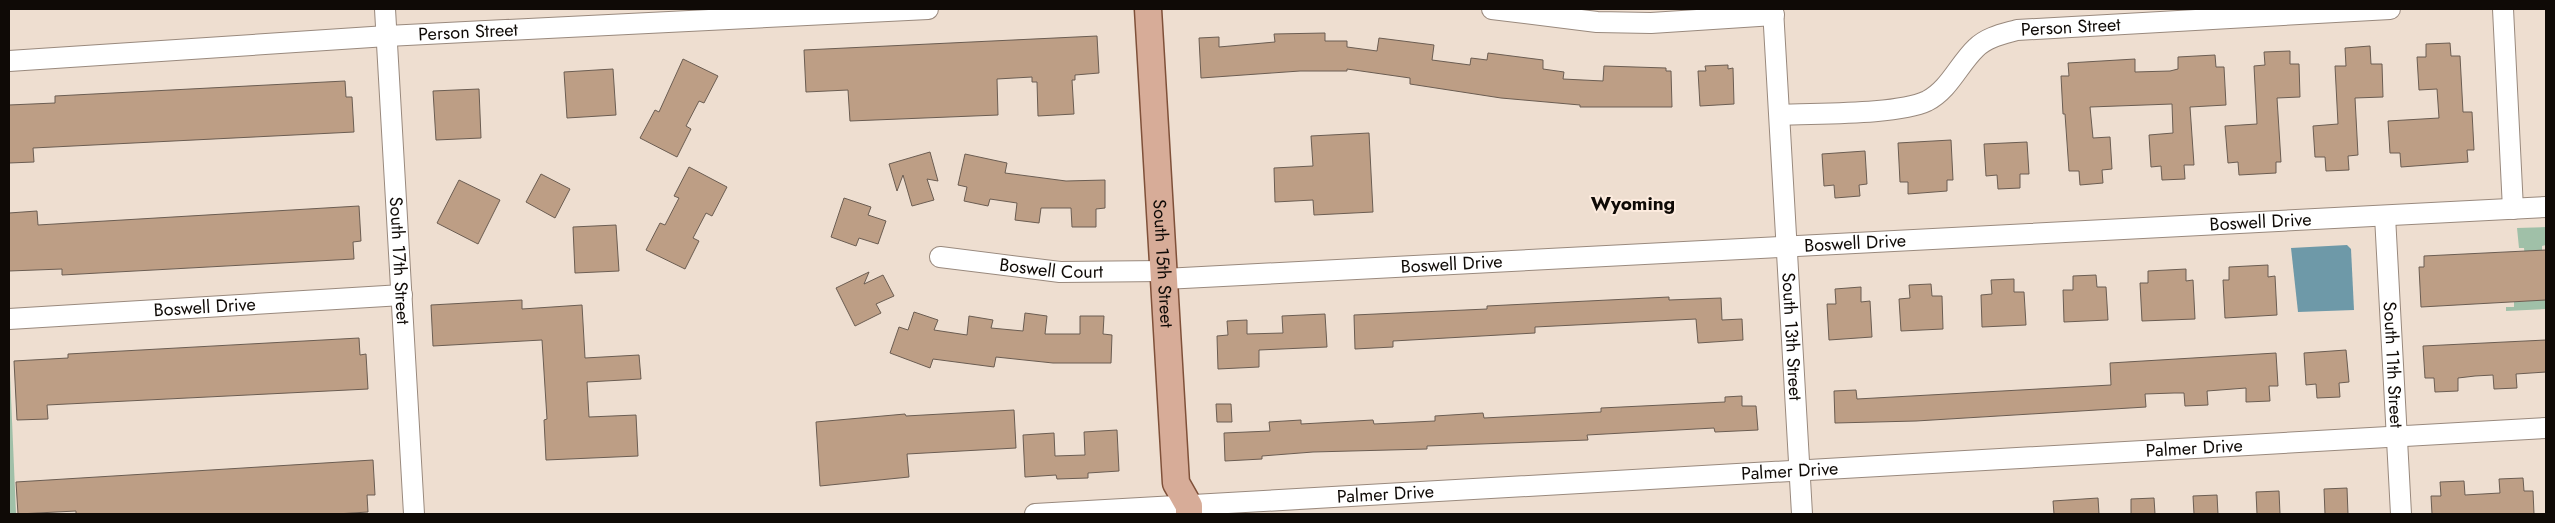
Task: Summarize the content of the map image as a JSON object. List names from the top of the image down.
{
  "streets": {
    "main road": ["South 15th Street"],
    "street": [
      "Person Street",
      "Boswell Drive",
      "South 17th Street",
      "Boswell Court",
      "South 13th Street",
      "South 11th Street",
      "Palmer Drive"
    ]
  },
  "crossings": [
    ["Person Street", "South 17th Street"],
    ["Person Street", "South 13th Street"],
    ["Boswell Drive", "South 17th Street"],
    ["Boswell Drive", "South 15th Street"],
    ["Boswell Drive", "Boswell Court"],
    ["Boswell Drive", "South 13th Street"],
    ["Boswell Drive", "South 11th Street"],
    ["South 15th Street", "Boswell Court"],
    ["South 15th Street", "Palmer Drive"],
    ["South 13th Street", "Palmer Drive"],
    ["South 11th Street", "Palmer Drive"]
  ],
  "districts": ["Wyoming"]
}
